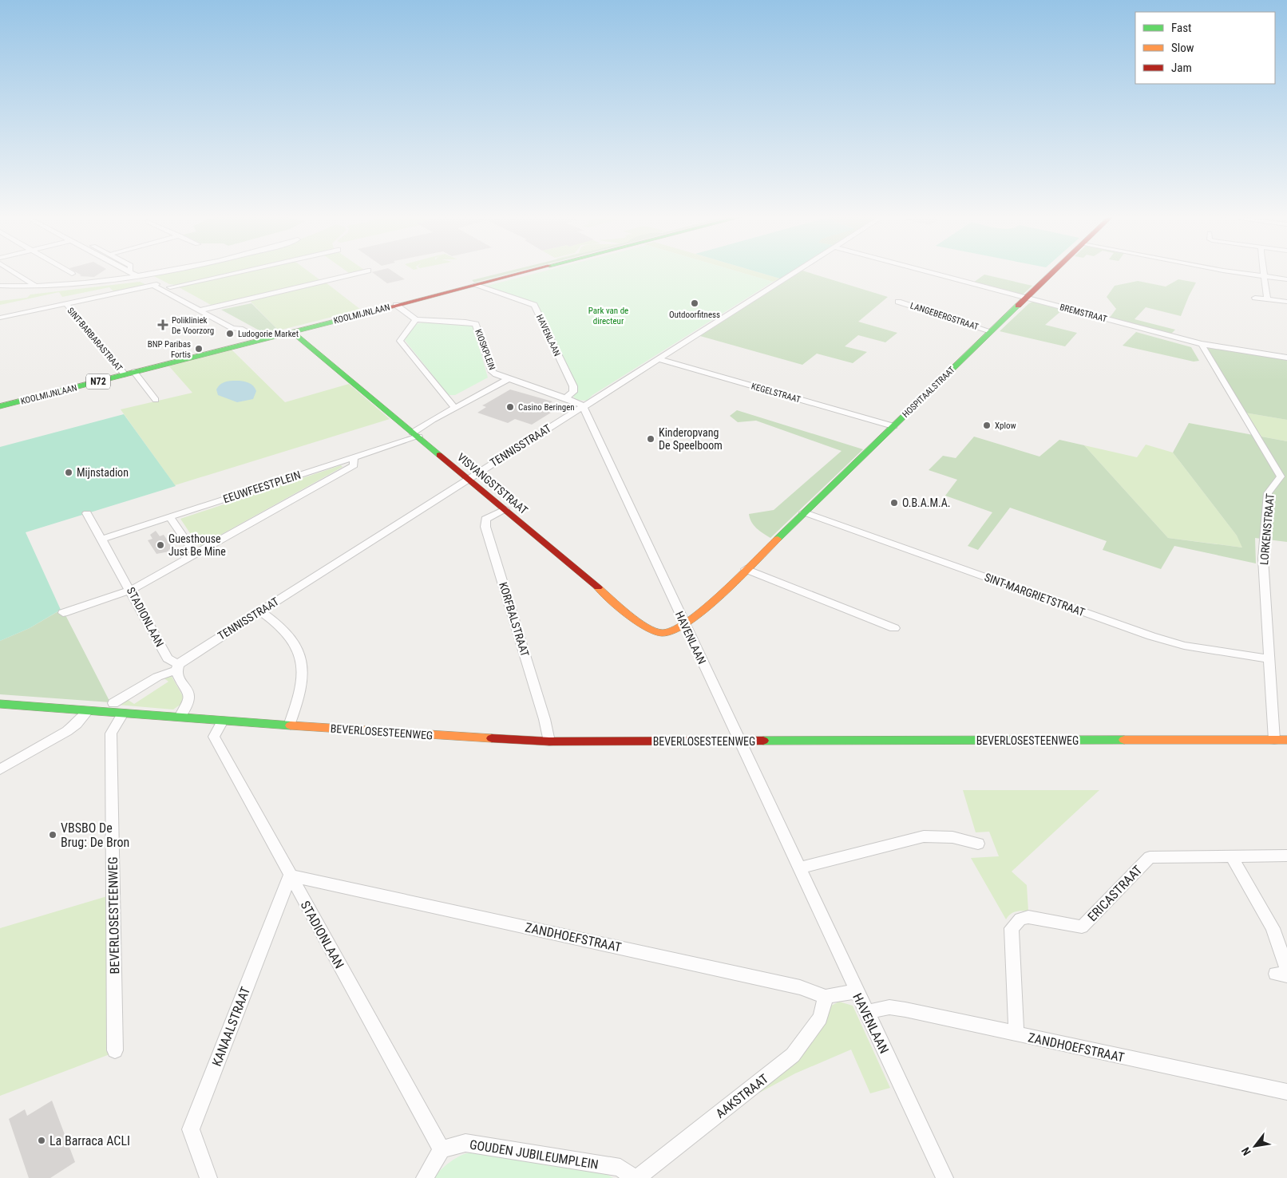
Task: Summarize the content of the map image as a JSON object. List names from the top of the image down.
{
  "streets": {
    "street": [
      "BREMSTRAAT",
      "KOOLMIJNLAAN",
      "LANGEBERGSTRAAT",
      "HAVENLAAN",
      "SINT-BARBARASTRAAT",
      "KIOSKPLEIN",
      "N72",
      "HOSPITAALSTRAAT",
      "KEGELSTRAAT",
      "TENNISSTRAAT",
      "VISVANGSTSTRAAT",
      "EEUWFEESTPLEIN",
      "LORKENSTRAAT",
      "SINT-MARGRIETSTRAAT",
      "STADIONLAAN",
      "KORFBALSTRAAT",
      "BEVERLOSESTEENWEG",
      "ERICASTRAAT",
      "ZANDHOEFSTRAAT",
      "KANAALSTRAAT",
      "AAKSTRAAT",
      "GOUDEN JUBILEUMPLEIN"
    ]
  },
  "crossings": [
    ["BREMSTRAAT", "HOSPITAALSTRAAT"],
    ["BREMSTRAAT", "LORKENSTRAAT"],
    ["KOOLMIJNLAAN", "HAVENLAAN"],
    ["KOOLMIJNLAAN", "SINT-BARBARASTRAAT"],
    ["KOOLMIJNLAAN", "VISVANGSTSTRAAT"],
    ["LANGEBERGSTRAAT", "HOSPITAALSTRAAT"],
    ["HAVENLAAN", "KIOSKPLEIN"],
    ["HAVENLAAN", "HOSPITAALSTRAAT"],
    ["HAVENLAAN", "TENNISSTRAAT"],
    ["HAVENLAAN", "VISVANGSTSTRAAT"],
    ["HAVENLAAN", "BEVERLOSESTEENWEG"],
    ["HAVENLAAN", "ZANDHOEFSTRAAT"],
    ["KIOSKPLEIN", "TENNISSTRAAT"],
    ["KIOSKPLEIN", "VISVANGSTSTRAAT"],
    ["KIOSKPLEIN", "EEUWFEESTPLEIN"],
    ["HOSPITAALSTRAAT", "KEGELSTRAAT"],
    ["HOSPITAALSTRAAT", "VISVANGSTSTRAAT"],
    ["HOSPITAALSTRAAT", "SINT-MARGRIETSTRAAT"],
    ["KEGELSTRAAT", "TENNISSTRAAT"],
    ["TENNISSTRAAT", "VISVANGSTSTRAAT"],
    ["TENNISSTRAAT", "STADIONLAAN"],
    ["VISVANGSTSTRAAT", "EEUWFEESTPLEIN"],
    ["VISVANGSTSTRAAT", "KORFBALSTRAAT"],
    ["EEUWFEESTPLEIN", "STADIONLAAN"],
    ["LORKENSTRAAT", "SINT-MARGRIETSTRAAT"],
    ["LORKENSTRAAT", "BEVERLOSESTEENWEG"],
    ["STADIONLAAN", "BEVERLOSESTEENWEG"],
    ["STADIONLAAN", "ZANDHOEFSTRAAT"],
    ["STADIONLAAN", "KANAALSTRAAT"],
    ["STADIONLAAN", "GOUDEN JUBILEUMPLEIN"],
    ["KORFBALSTRAAT", "BEVERLOSESTEENWEG"],
    ["ERICASTRAAT", "ZANDHOEFSTRAAT"],
    ["ZANDHOEFSTRAAT", "KANAALSTRAAT"],
    ["ZANDHOEFSTRAAT", "AAKSTRAAT"]
  ],
  "parks": ["Park van de directeur"],
  "places": {
    "other": [
      "Outdoorfitness",
      "Ludogorie Market",
      "BNP Paribas Fortis",
      "Casino Beringen",
      "Xplow",
      "Kinderopvang De Speelboom",
      "Mijnstadion",
      "O.B.A.M.A.",
      "Guesthouse Just Be Mine",
      "VBSBO De Brug: De Bron",
      "La Barraca ACLI"
    ],
    "health": ["Polikliniek De Voorzorg"]
  },
  "legend": ["Fast", "Slow", "Jam"],
  "north": "bottom left"
}
